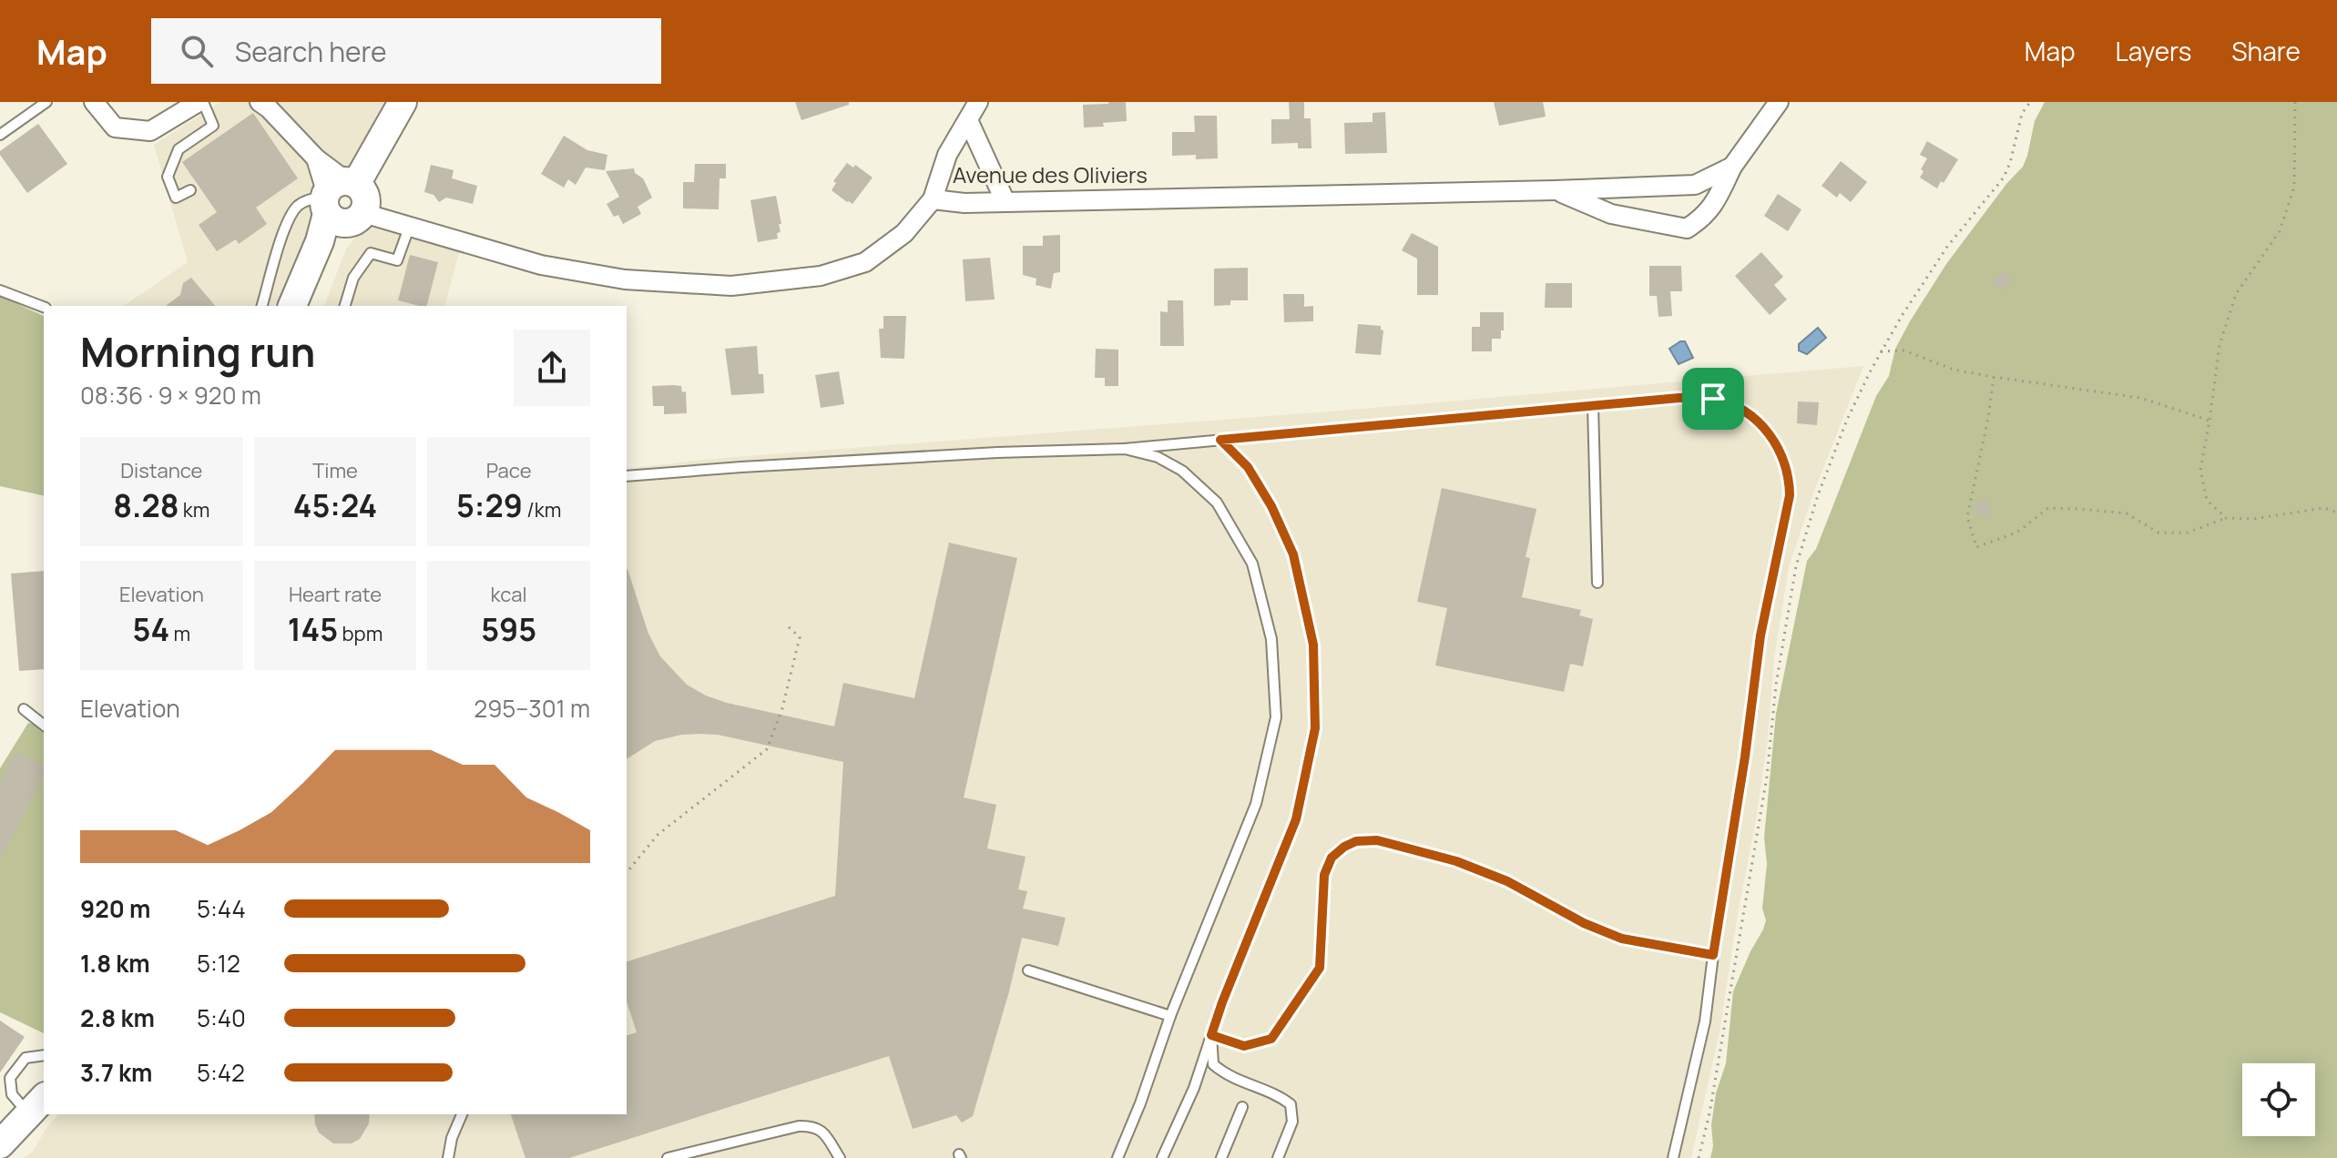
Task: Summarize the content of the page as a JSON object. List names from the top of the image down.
{
  "streets": {
    "street": ["Avenue des Oliviers"]
  },
  "page": {
    "header": "Map",
    "search": "Search here",
    "nav": ["Map", "Layers", "Share"],
    "heading": ["Morning run", "08:36 · 9 × 920 m"],
    "stats": [
      ["Distance", "8.28 km"],
      ["Time", "45:24"],
      ["Pace", "5:29 /km"],
      ["Elevation", "54 m"],
      ["Heart rate", "145 bpm"],
      ["kcal", "595"]
    ],
    "chart": ["Elevation", "295–301 m"],
    "list": [
      {
        "name": "920 m",
        "note": "5:44"
      },
      {
        "name": "1.8 km",
        "note": "5:12"
      },
      {
        "name": "2.8 km",
        "note": "5:40"
      },
      {
        "name": "3.7 km",
        "note": "5:42"
      }
    ]
  }
}
